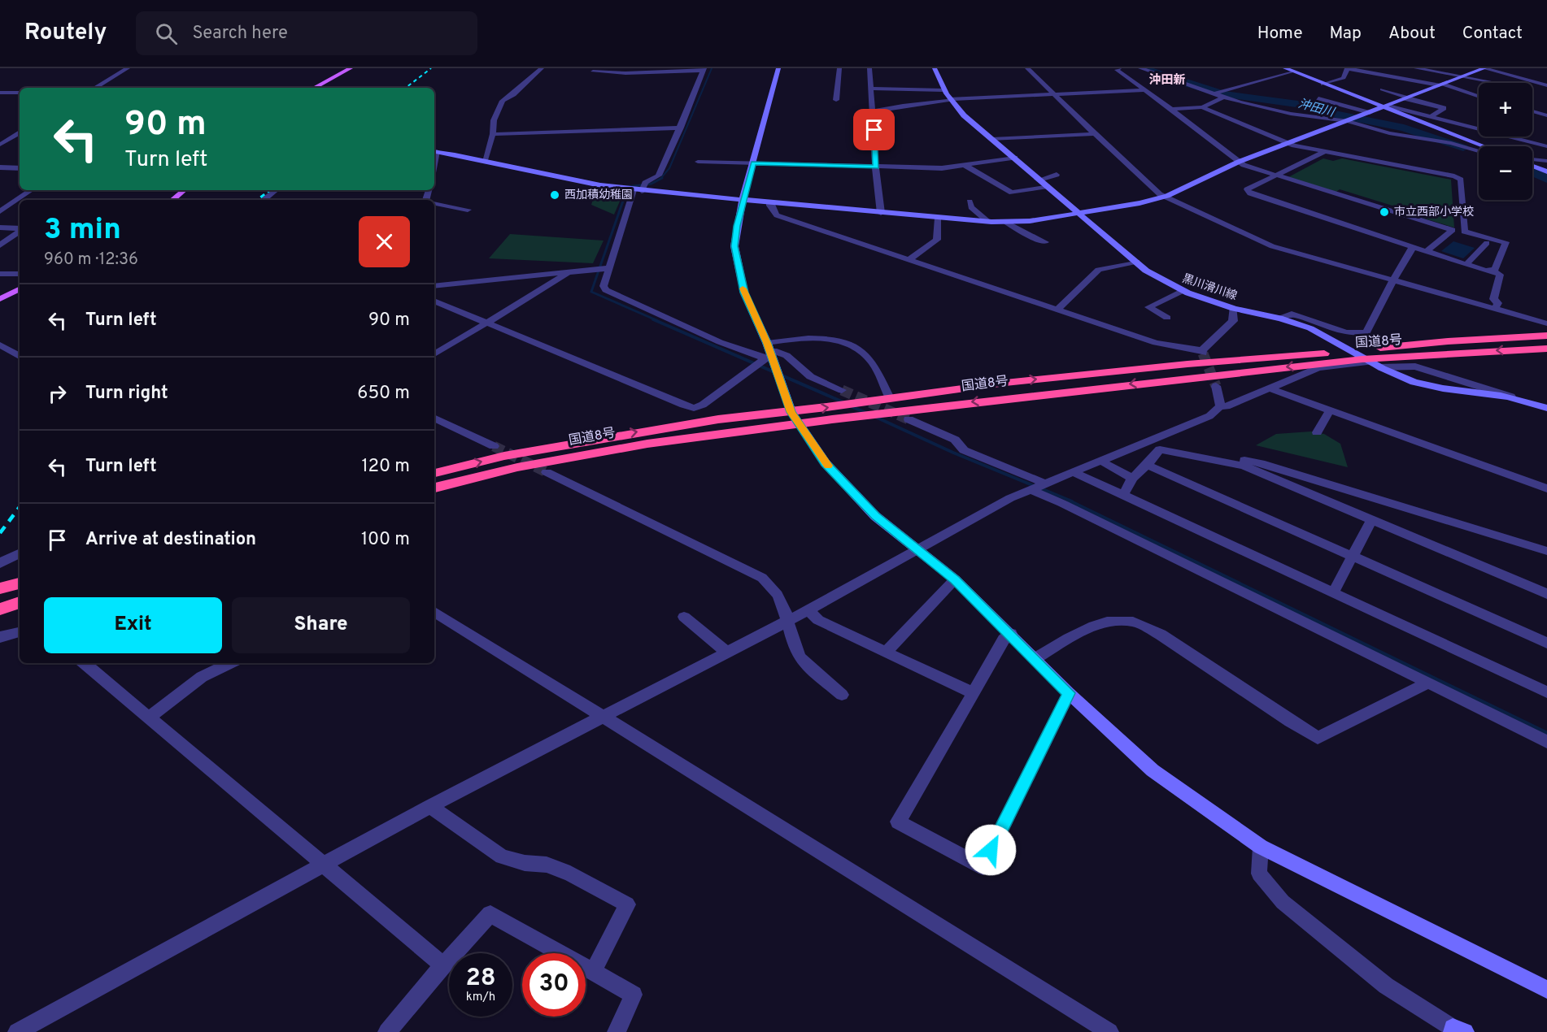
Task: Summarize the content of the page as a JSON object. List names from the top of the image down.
{
  "streets": {
    "highway": ["国道8号"],
    "street": ["黒川滑川線"]
  },
  "crossings": [
    ["黒川滑川線", "国道8号"]
  ],
  "districts": ["沖田新"],
  "water": ["沖田川"],
  "places": ["西加積幼稚園", "市立西部小学校"],
  "page": {
    "header": "Routely",
    "search": "Search here",
    "nav": [
      "Home",
      "Map",
      "About",
      "Contact"
    ],
    "map_buttons": ["+", "−"],
    "turn": ["90 m", "Turn left"],
    "heading": ["3 min", "960 m · 12:36"],
    "list": [
      {
        "name": "Turn left",
        "value": "90 m"
      },
      {
        "name": "Turn right",
        "value": "650 m"
      },
      {
        "name": "Turn left",
        "value": "120 m"
      },
      {
        "name": "Arrive at destination",
        "value": "100 m"
      }
    ],
    "buttons": ["Exit", "Share"],
    "speed": "28 km/h",
    "limit": "30"
  }
}
